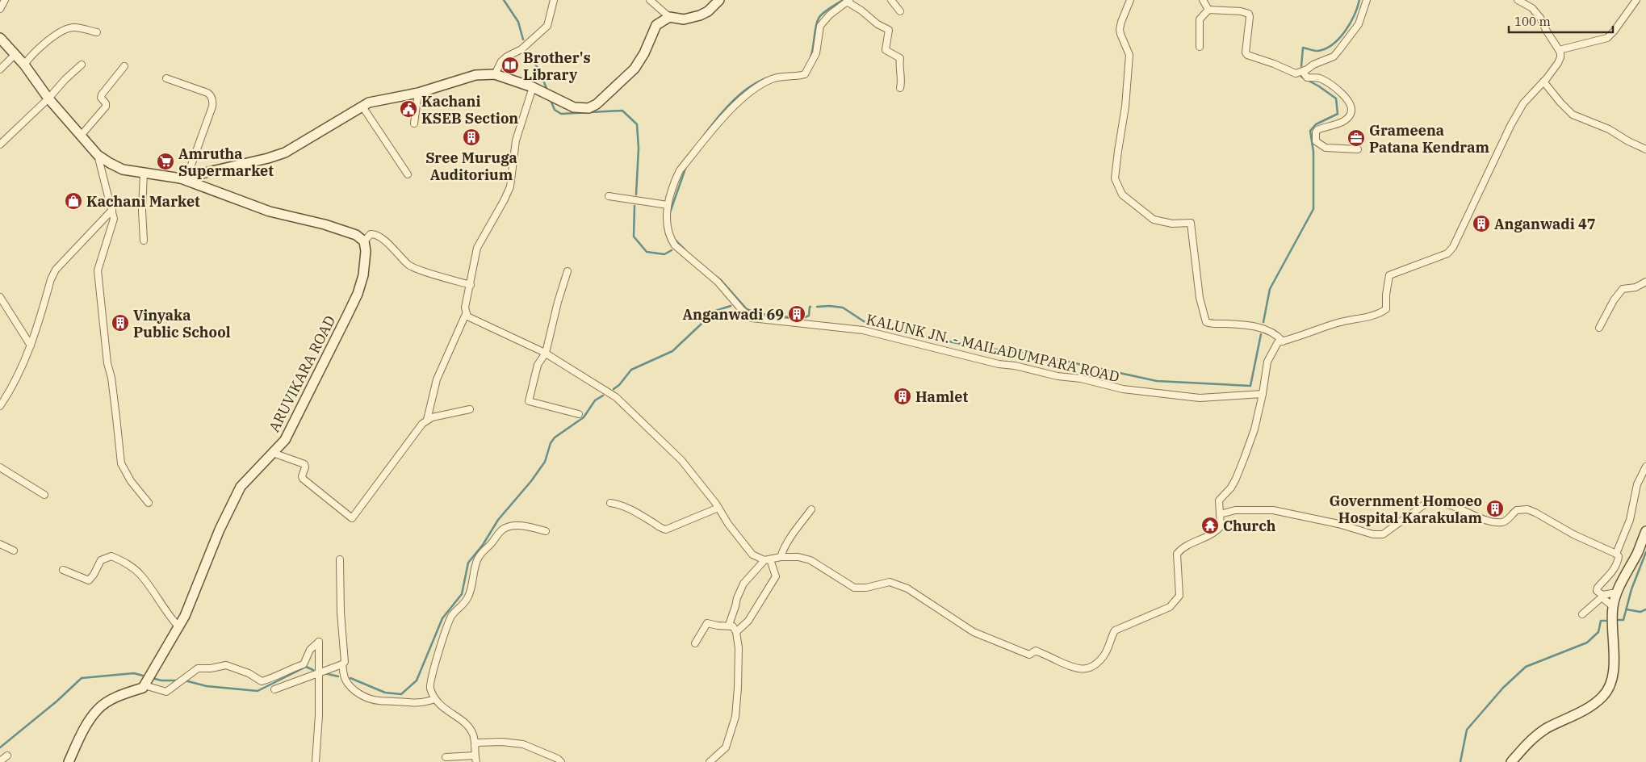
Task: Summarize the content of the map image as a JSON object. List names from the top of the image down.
{
  "streets": {
    "main road": ["ARUVIKARA ROAD"],
    "street": ["KALUNK JN. - MAILADUMPARA ROAD"]
  },
  "places": {
    "library": ["Brother's Library"],
    "public building": ["Kachani KSEB Section"],
    "building": [
      "Sree Muruga Auditorium",
      "Anganwadi 47",
      "Anganwadi 69",
      "Vinyaka Public School",
      "Hamlet",
      "Government Homoeo Hospital Karakulam"
    ],
    "office": ["Grameena Patana Kendram"],
    "supermarket": ["Amrutha Supermarket"],
    "shop": ["Kachani Market"],
    "temple": ["Church"]
  },
  "scale_bar": "100 m"
}
